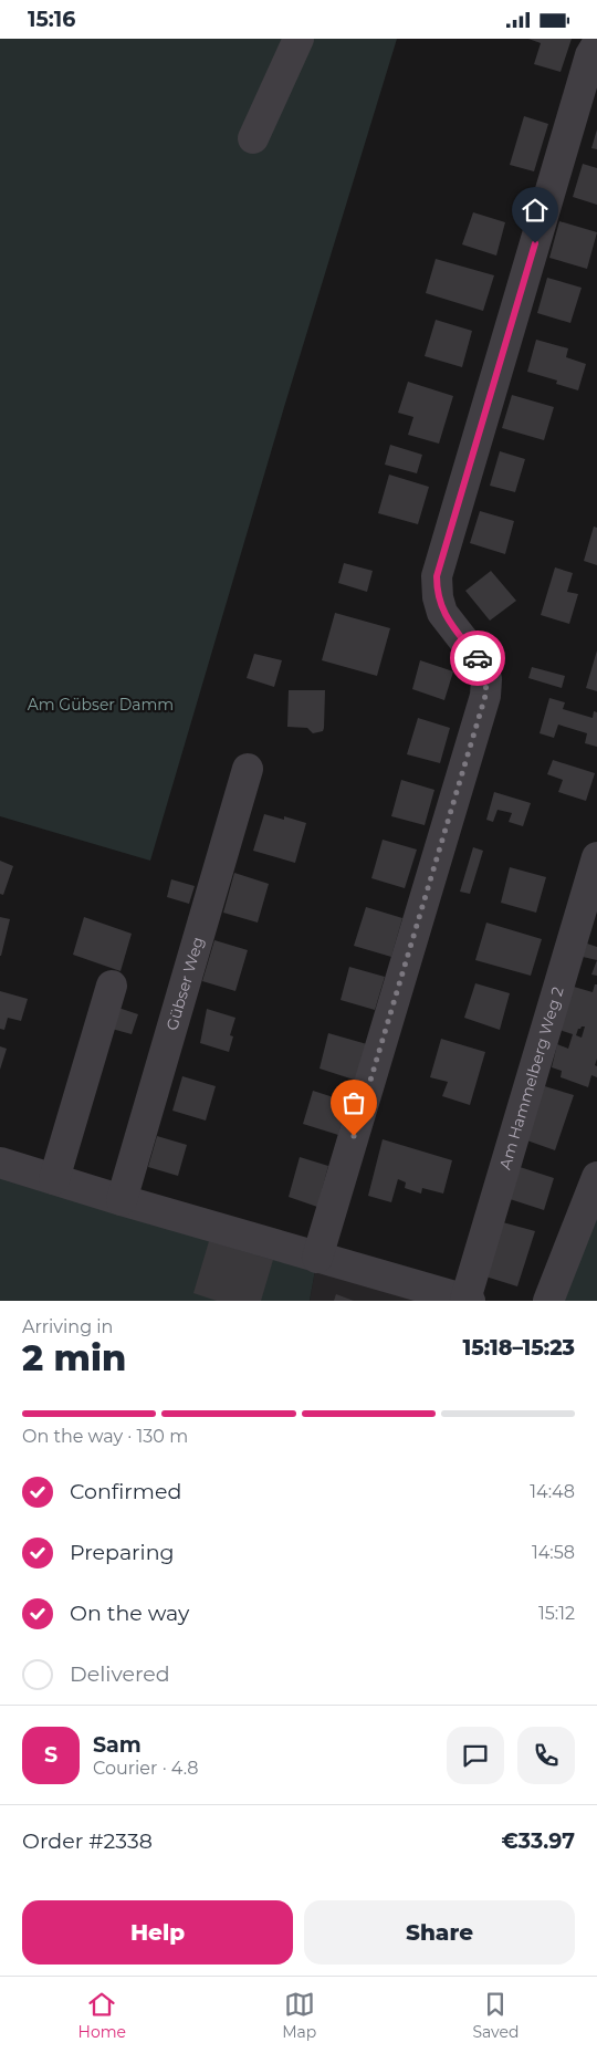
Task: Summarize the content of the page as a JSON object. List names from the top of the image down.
{
  "streets": {
    "street": ["Gübser Weg", "Am Hammelberg Weg 2"]
  },
  "parks": ["Am Gübser Damm"],
  "page": {
    "status": "15:16",
    "heading": ["2 min", "Arriving in", "15:18–15:23"],
    "panel": [
      "Sam",
      "Courier · 4.8",
      "Order #2338",
      "€33.97"
    ],
    "bar": "On the way · 130 m",
    "list": [
      ["Confirmed", "14:48"],
      ["Preparing", "14:58"],
      ["On the way", "15:12"],
      "Delivered"
    ],
    "round": "S",
    "buttons": ["Help", "Share"],
    "tabs": ["Home", "Map", "Saved"]
  }
}
